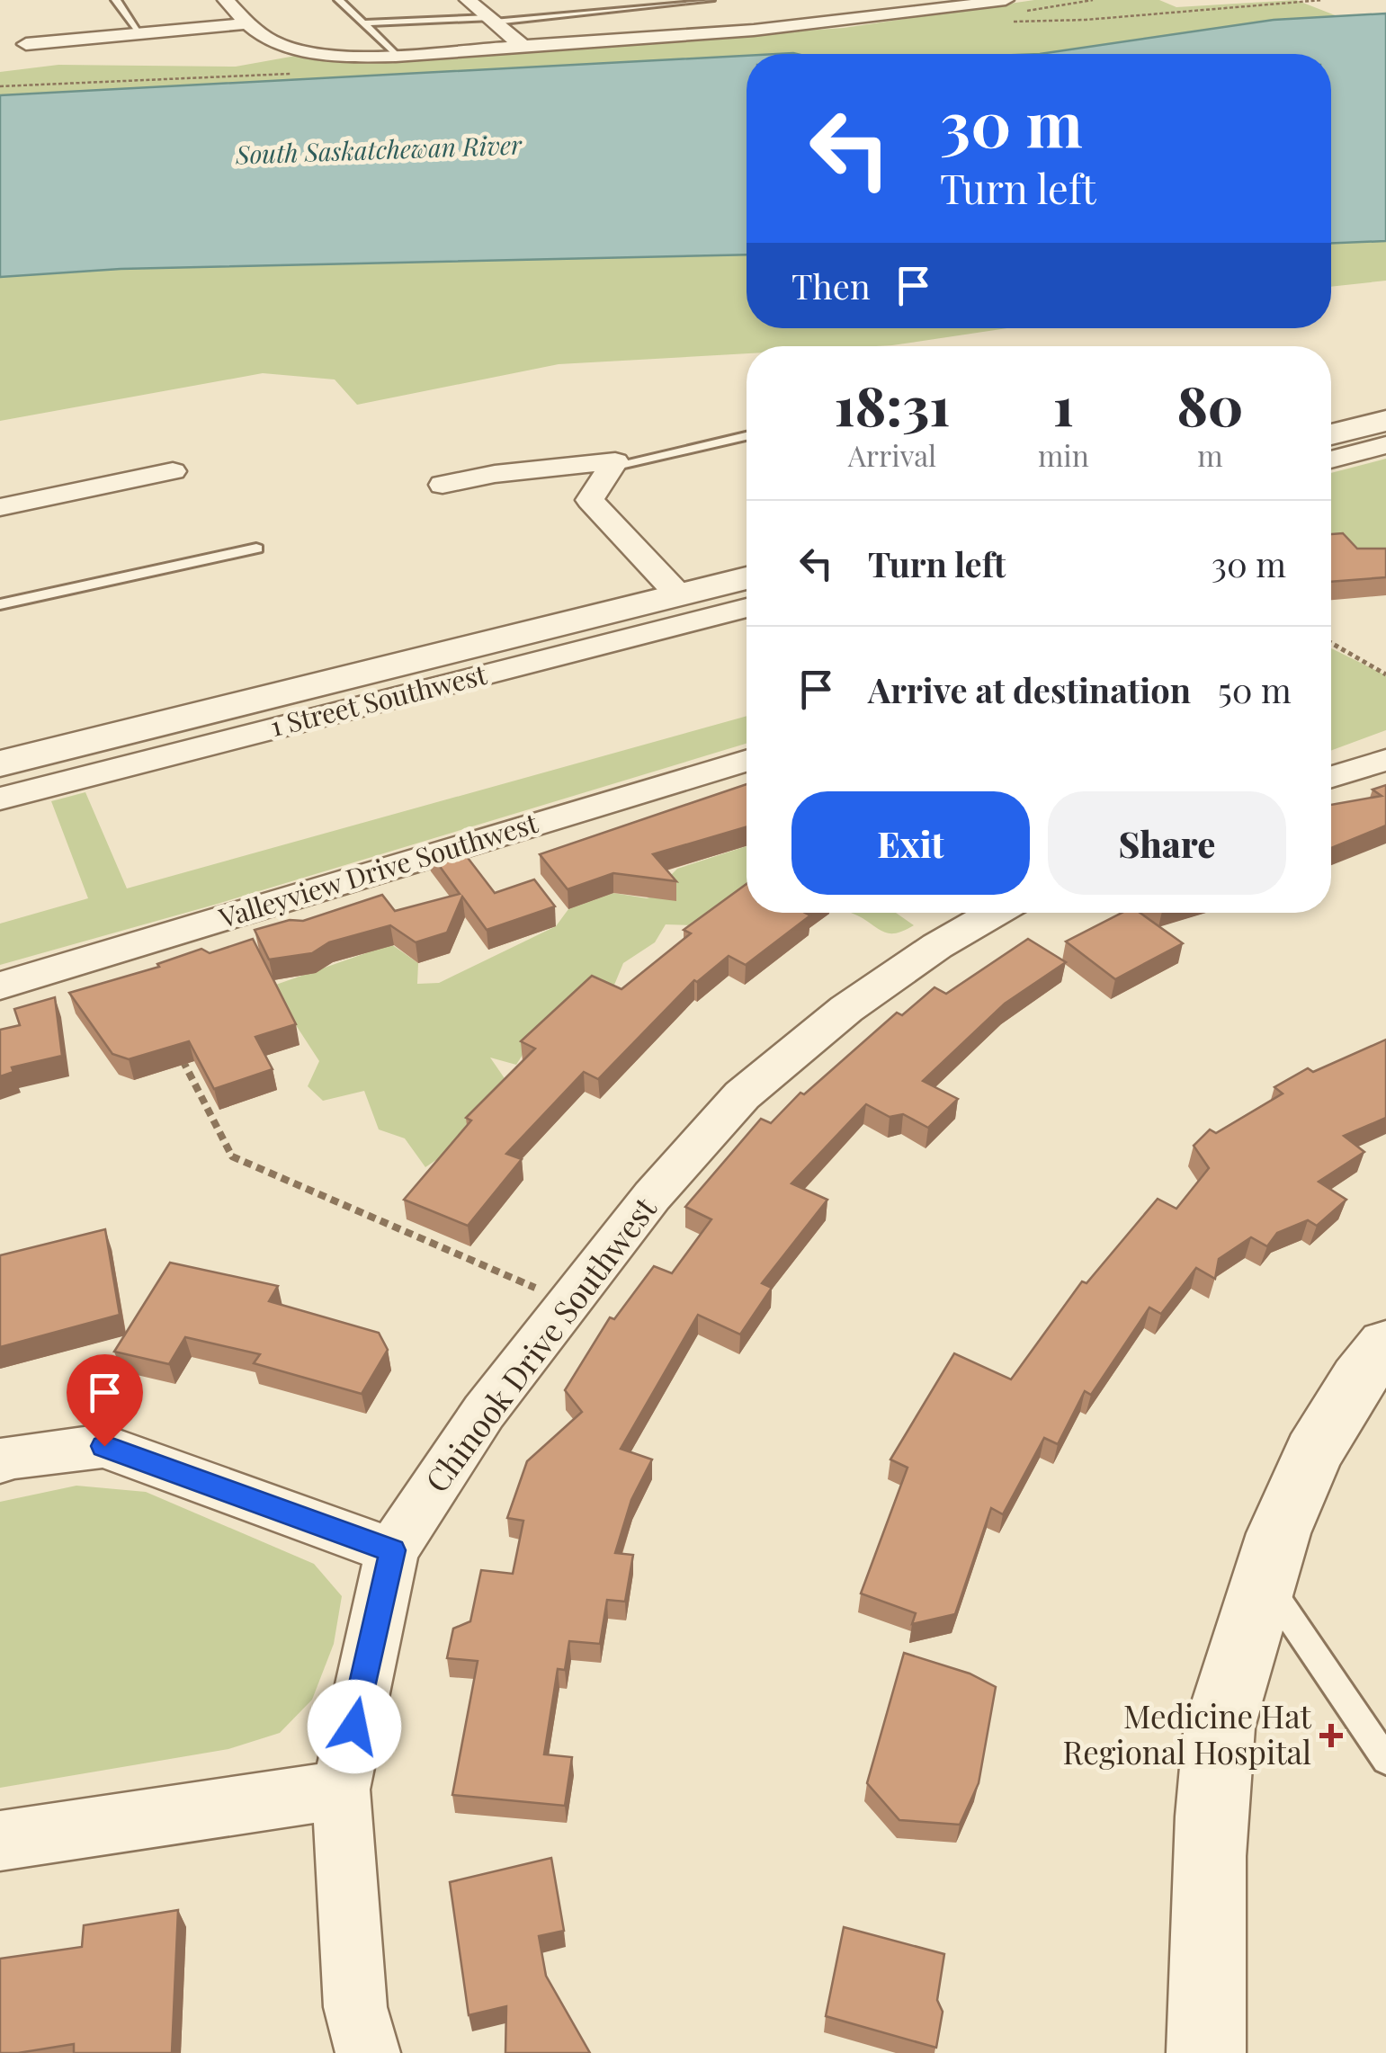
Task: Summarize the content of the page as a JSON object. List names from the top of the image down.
{
  "streets": {
    "street": ["1 Street Southwest", "Valleyview Drive Southwest", "Chinook Drive Southwest"]
  },
  "water": ["South Saskatchewan River"],
  "places": {
    "health": ["Medicine Hat Regional Hospital"]
  },
  "page": {
    "turn": ["30 m", "Turn left"],
    "then": "Then",
    "eta": [
      "18:31",
      "Arrival",
      "1",
      "min",
      "80",
      "m"
    ],
    "list": [
      {
        "name": "Turn left",
        "value": "30 m"
      },
      {
        "name": "Arrive at destination",
        "value": "50 m"
      }
    ],
    "buttons": ["Exit", "Share"]
  }
}
